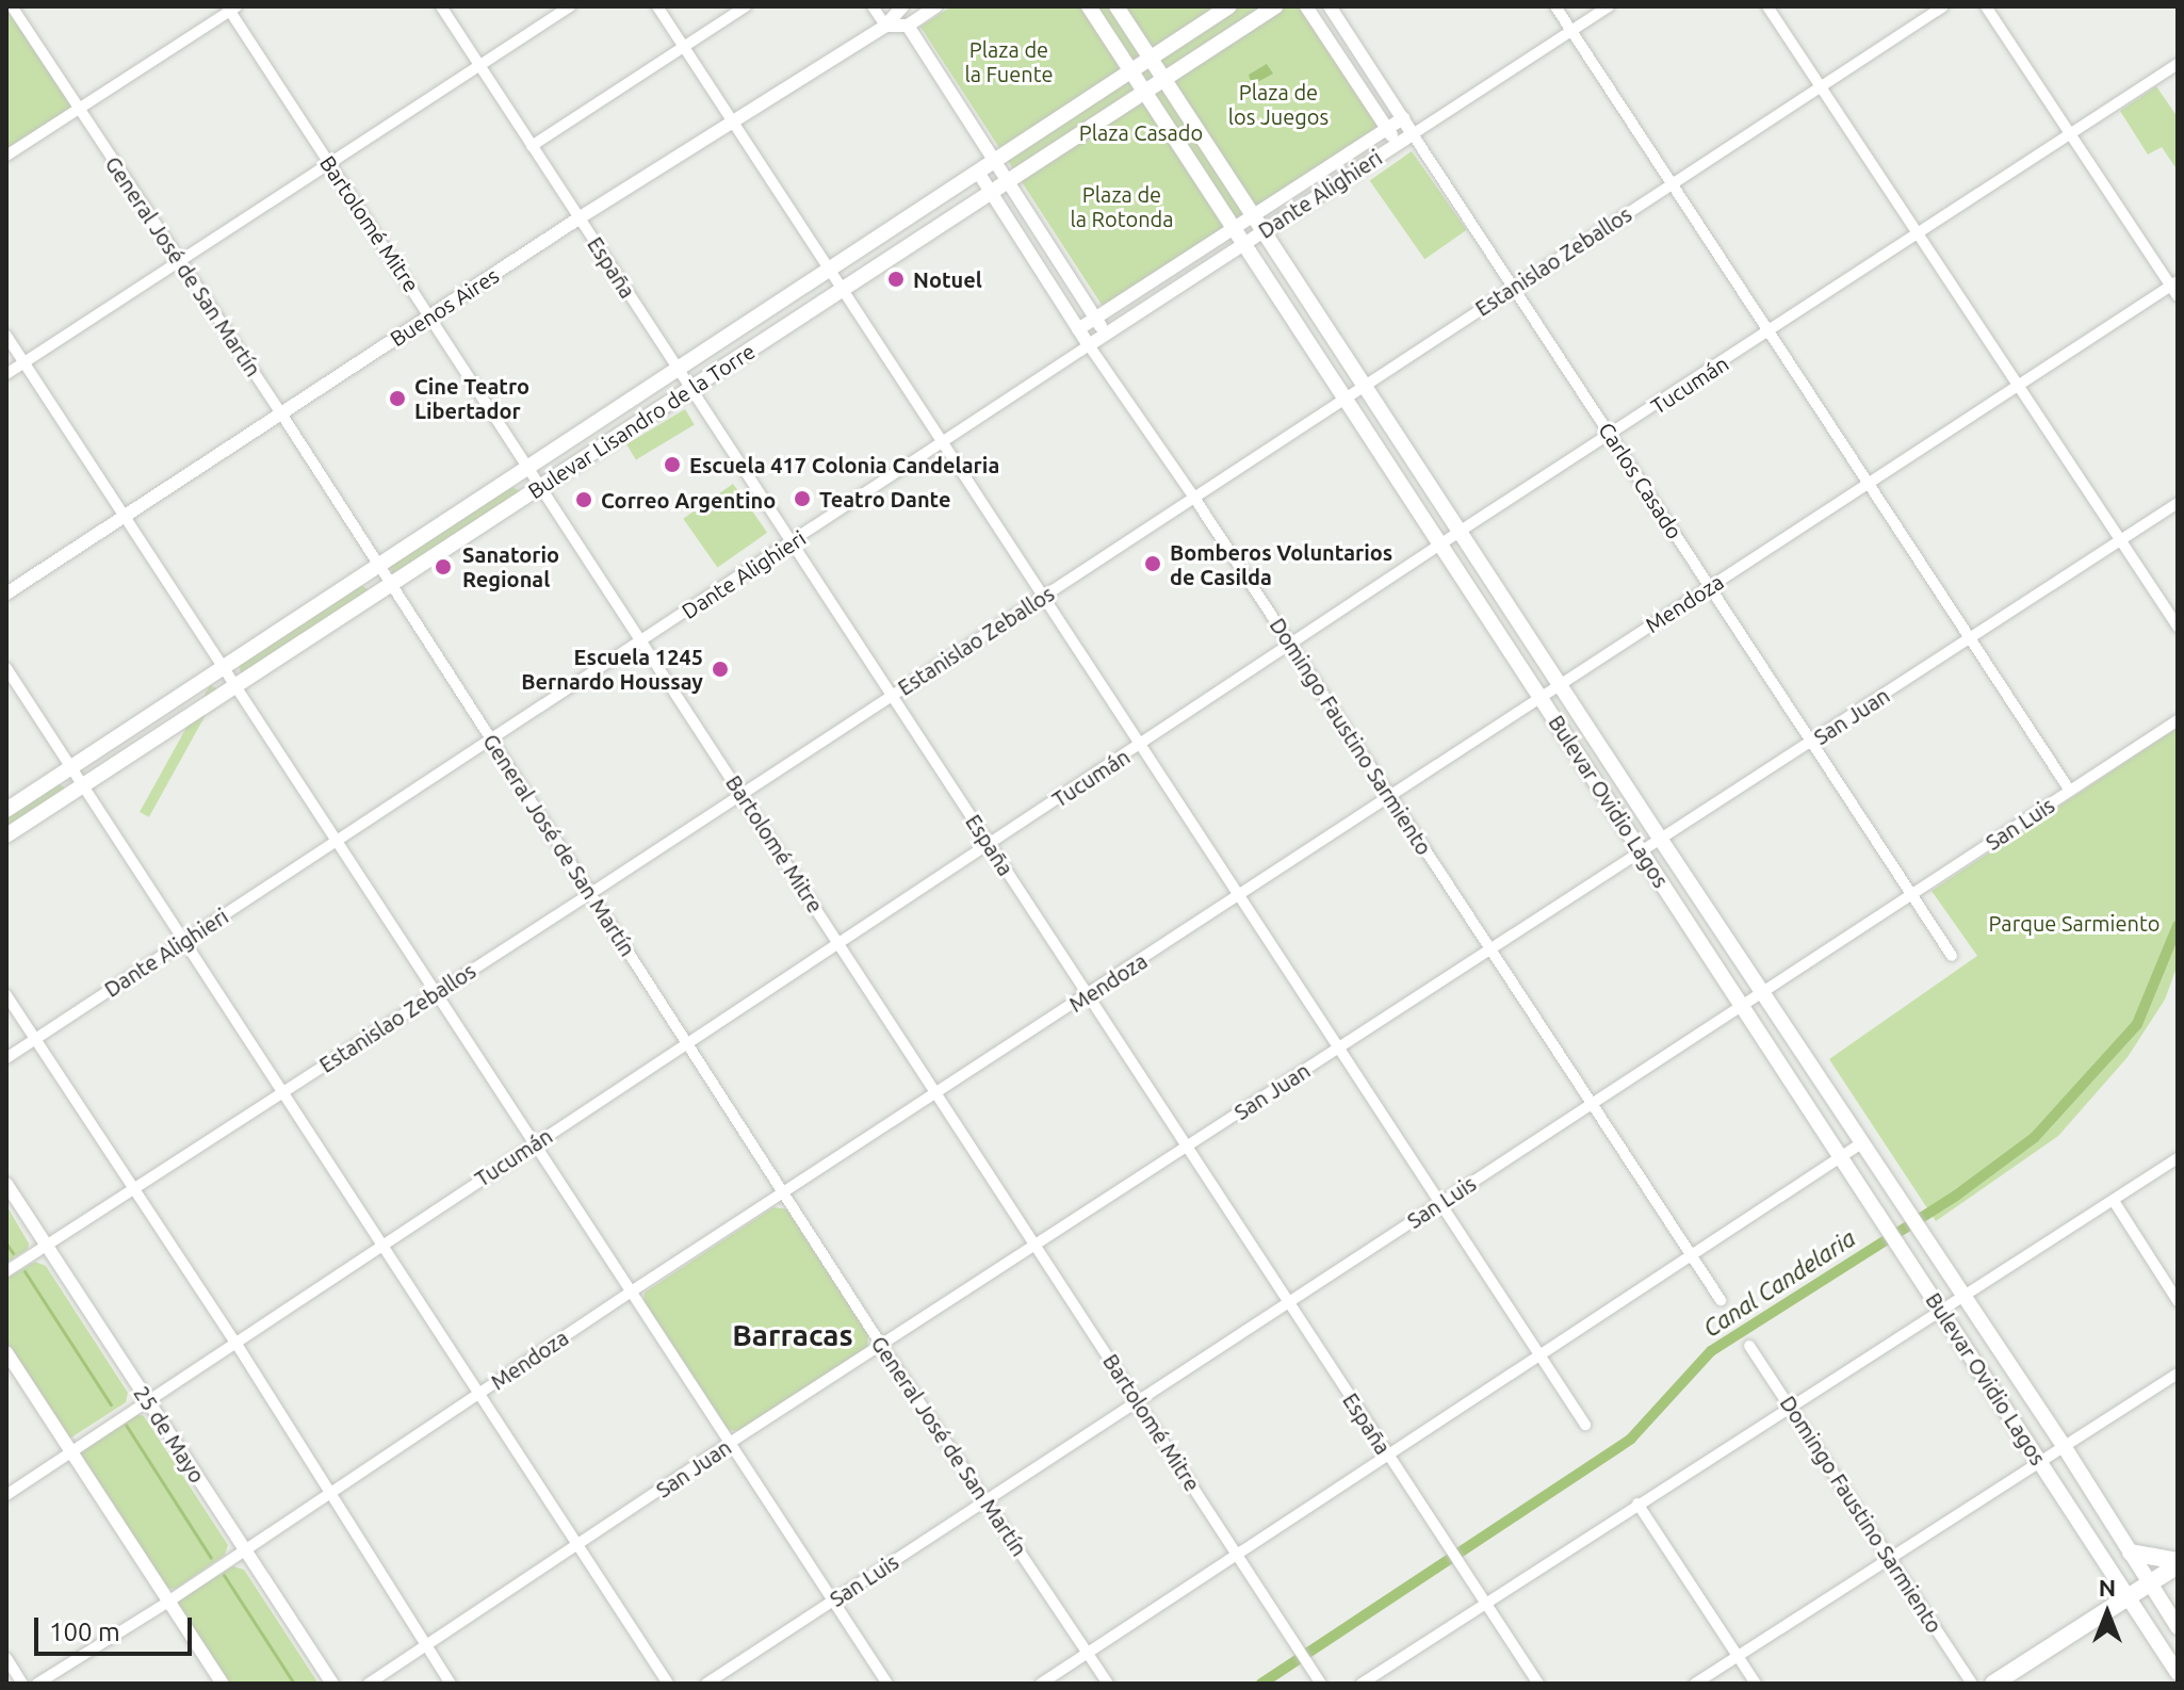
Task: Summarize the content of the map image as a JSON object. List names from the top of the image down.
{
  "streets": {
    "main road": ["Bulevar Lisandro de la Torre", "Bulevar Ovidio Lagos"],
    "street": [
      "Dante Alighieri",
      "Bartolomé Mitre",
      "Estanislao Zeballos",
      "General José de San Martín",
      "España",
      "Buenos Aires",
      "Tucumán",
      "Carlos Casado",
      "Mendoza",
      "San Juan",
      "Domingo Faustino Sarmiento",
      "San Luis",
      "25 de Mayo"
    ]
  },
  "crossings": [
    ["Dante Alighieri", "Bartolomé Mitre"],
    ["Dante Alighieri", "General José de San Martín"],
    ["Dante Alighieri", "España"],
    ["Dante Alighieri", "Carlos Casado"],
    ["Dante Alighieri", "Domingo Faustino Sarmiento"],
    ["Dante Alighieri", "Bulevar Ovidio Lagos"],
    ["Bartolomé Mitre", "Estanislao Zeballos"],
    ["Bartolomé Mitre", "Buenos Aires"],
    ["Bartolomé Mitre", "Tucumán"],
    ["Bartolomé Mitre", "Bulevar Lisandro de la Torre"],
    ["Bartolomé Mitre", "Mendoza"],
    ["Bartolomé Mitre", "San Juan"],
    ["Bartolomé Mitre", "San Luis"],
    ["Estanislao Zeballos", "General José de San Martín"],
    ["Estanislao Zeballos", "España"],
    ["Estanislao Zeballos", "Carlos Casado"],
    ["Estanislao Zeballos", "Domingo Faustino Sarmiento"],
    ["Estanislao Zeballos", "Bulevar Ovidio Lagos"],
    ["Estanislao Zeballos", "25 de Mayo"],
    ["General José de San Martín", "Buenos Aires"],
    ["General José de San Martín", "Tucumán"],
    ["General José de San Martín", "Bulevar Lisandro de la Torre"],
    ["General José de San Martín", "Mendoza"],
    ["General José de San Martín", "San Juan"],
    ["General José de San Martín", "San Luis"],
    ["España", "Buenos Aires"],
    ["España", "Tucumán"],
    ["España", "Bulevar Lisandro de la Torre"],
    ["España", "Mendoza"],
    ["España", "San Juan"],
    ["España", "San Luis"],
    ["Tucumán", "Carlos Casado"],
    ["Tucumán", "Domingo Faustino Sarmiento"],
    ["Tucumán", "Bulevar Ovidio Lagos"],
    ["Tucumán", "25 de Mayo"],
    ["Bulevar Lisandro de la Torre", "Domingo Faustino Sarmiento"],
    ["Bulevar Lisandro de la Torre", "Bulevar Ovidio Lagos"],
    ["Carlos Casado", "Mendoza"],
    ["Carlos Casado", "San Juan"],
    ["Carlos Casado", "San Luis"],
    ["Mendoza", "Domingo Faustino Sarmiento"],
    ["Mendoza", "Bulevar Ovidio Lagos"],
    ["Mendoza", "25 de Mayo"],
    ["San Juan", "Domingo Faustino Sarmiento"],
    ["San Juan", "Bulevar Ovidio Lagos"],
    ["Domingo Faustino Sarmiento", "San Luis"],
    ["Bulevar Ovidio Lagos", "San Luis"]
  ],
  "districts": ["Barracas"],
  "water": ["Canal Candelaria"],
  "parks": [
    "Plaza de la Fuente",
    "Plaza de los Juegos",
    "Plaza Casado",
    "Plaza de la Rotonda",
    "Parque Sarmiento"
  ],
  "places": [
    "Notuel",
    "Cine Teatro Libertador",
    "Escuela 417 Colonia Candelaria",
    "Teatro Dante",
    "Correo Argentino",
    "Bomberos Voluntarios de Casilda",
    "Sanatorio Regional",
    "Escuela 1245 Bernardo Houssay"
  ],
  "scale_bar": "100 m",
  "north": "top"
}
